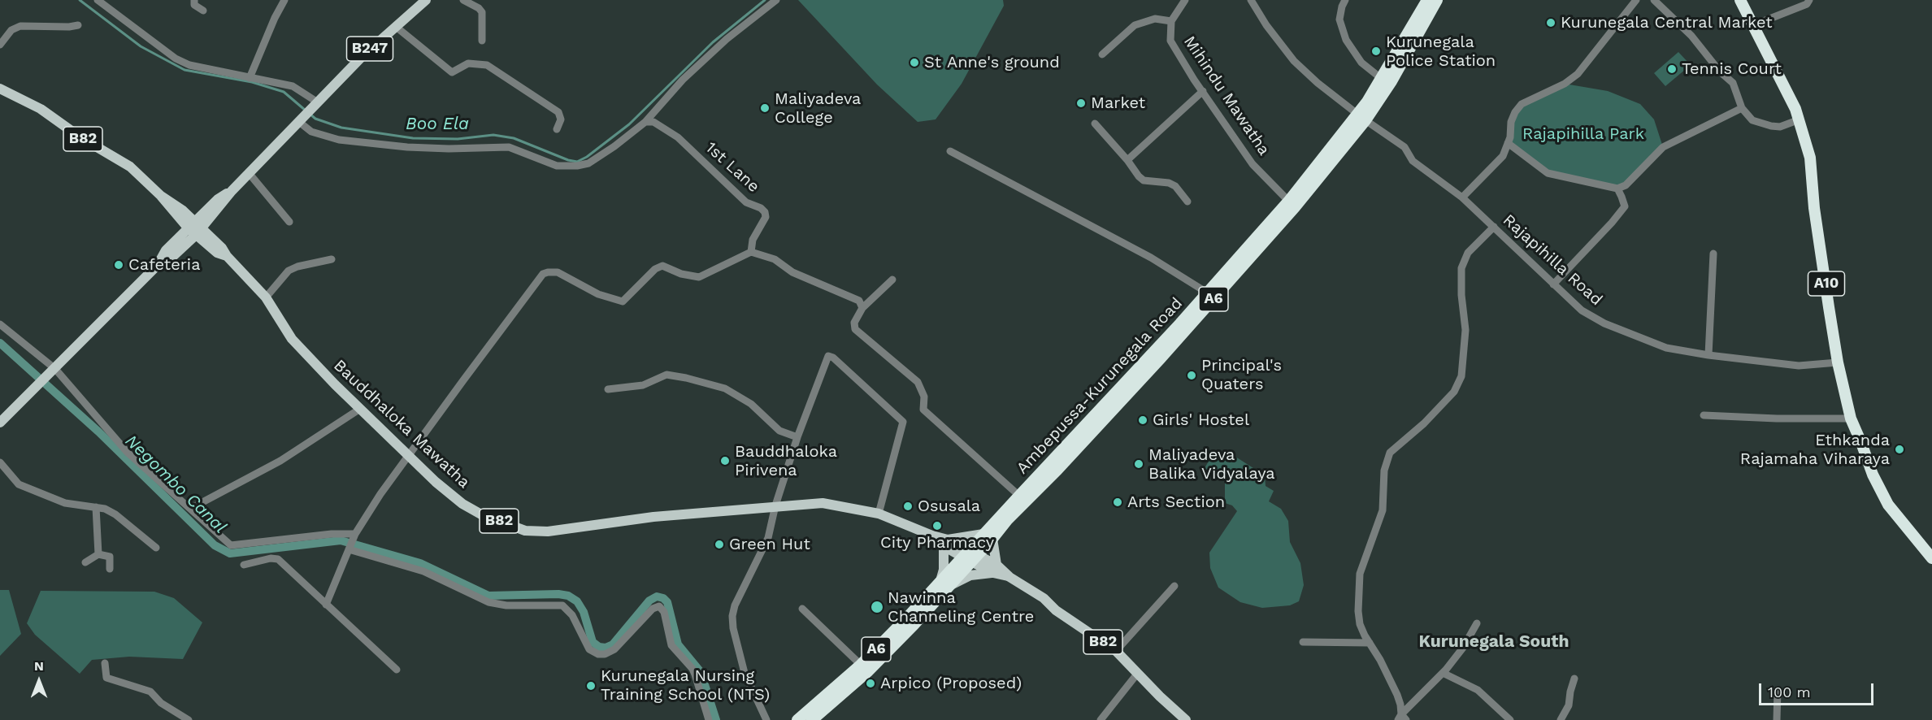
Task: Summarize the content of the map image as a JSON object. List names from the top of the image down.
{
  "streets": {
    "highway": ["A10", "A6", "Ambepussa-Kurunegala Road"],
    "main road": ["B247", "B82", "Bauddhaloka Mawatha"],
    "street": ["Mihindu Mawatha", "1st Lane", "Rajapihilla Road"]
  },
  "crossings": [
    ["B247", "B82"],
    ["B247", "Bauddhaloka Mawatha"],
    ["Mihindu Mawatha", "Ambepussa-Kurunegala Road"],
    ["B82", "Ambepussa-Kurunegala Road"],
    ["B82", "Bauddhaloka Mawatha"],
    ["Rajapihilla Road", "A10"],
    ["Rajapihilla Road", "Ambepussa-Kurunegala Road"],
    ["Ambepussa-Kurunegala Road", "Bauddhaloka Mawatha"]
  ],
  "districts": ["Kurunegala South"],
  "water": ["Boo Ela", "Negombo Canal"],
  "parks": ["Rajapihilla Park"],
  "places": [
    "Kurunegala Central Market",
    "Kurunegala Police Station",
    "St Anne's ground",
    "Tennis Court",
    "Market",
    "Maliyadeva College",
    "Cafeteria",
    "Principal's Quaters",
    "Girls' Hostel",
    "Ethkanda Rajamaha Viharaya",
    "Bauddhaloka Pirivena",
    "Maliyadeva Balika Vidyalaya",
    "Arts Section",
    "Osusala",
    "City Pharmacy",
    "Green Hut",
    "Nawinna Channeling Centre",
    "Arpico (Proposed)",
    "Kurunegala Nursing Training School (NTS)"
  ],
  "scale_bar": "100 m",
  "north": "top"
}
